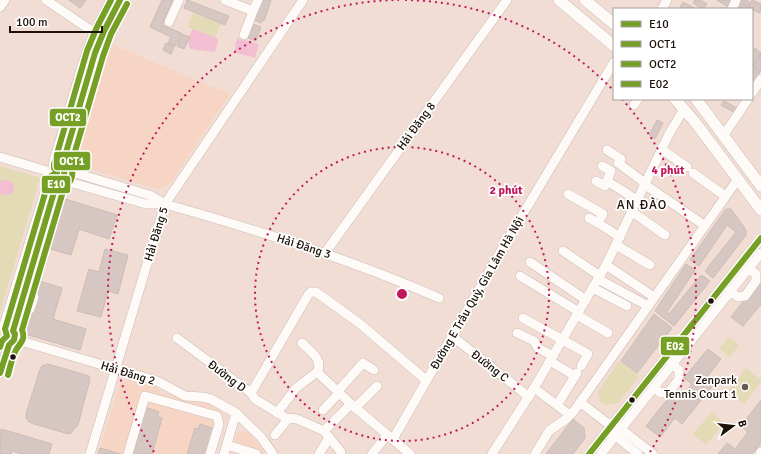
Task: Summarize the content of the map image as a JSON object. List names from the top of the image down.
{
  "streets": {
    "street": [
      "Hải Đăng 8",
      "Hải Đăng 5",
      "Hải Đăng 3",
      "Đường E Trâu Quỳ, Gia Lâm Hà Nội",
      "Đường C",
      "Hải Đăng 2",
      "Đường D"
    ]
  },
  "crossings": [
    ["Hải Đăng 8", "Hải Đăng 3"],
    ["Hải Đăng 5", "Hải Đăng 3"],
    ["Hải Đăng 5", "Hải Đăng 2"],
    ["Đường E Trâu Quỳ, Gia Lâm Hà Nội", "Đường C"],
    ["Đường E Trâu Quỳ, Gia Lâm Hà Nội", "Đường D"]
  ],
  "districts": ["AN ĐÀO"],
  "places": ["Zenpark Tennis Court 1"],
  "lines": [
    "transit line E10",
    "transit line OCT2",
    "transit line OCT1",
    "transit line E02"
  ],
  "legend": [
    "E10",
    "OCT1",
    "OCT2",
    "E02"
  ],
  "scale_bar": "100 m",
  "north": "right",
  "rings": ["4 phút", "2 phút"]
}
